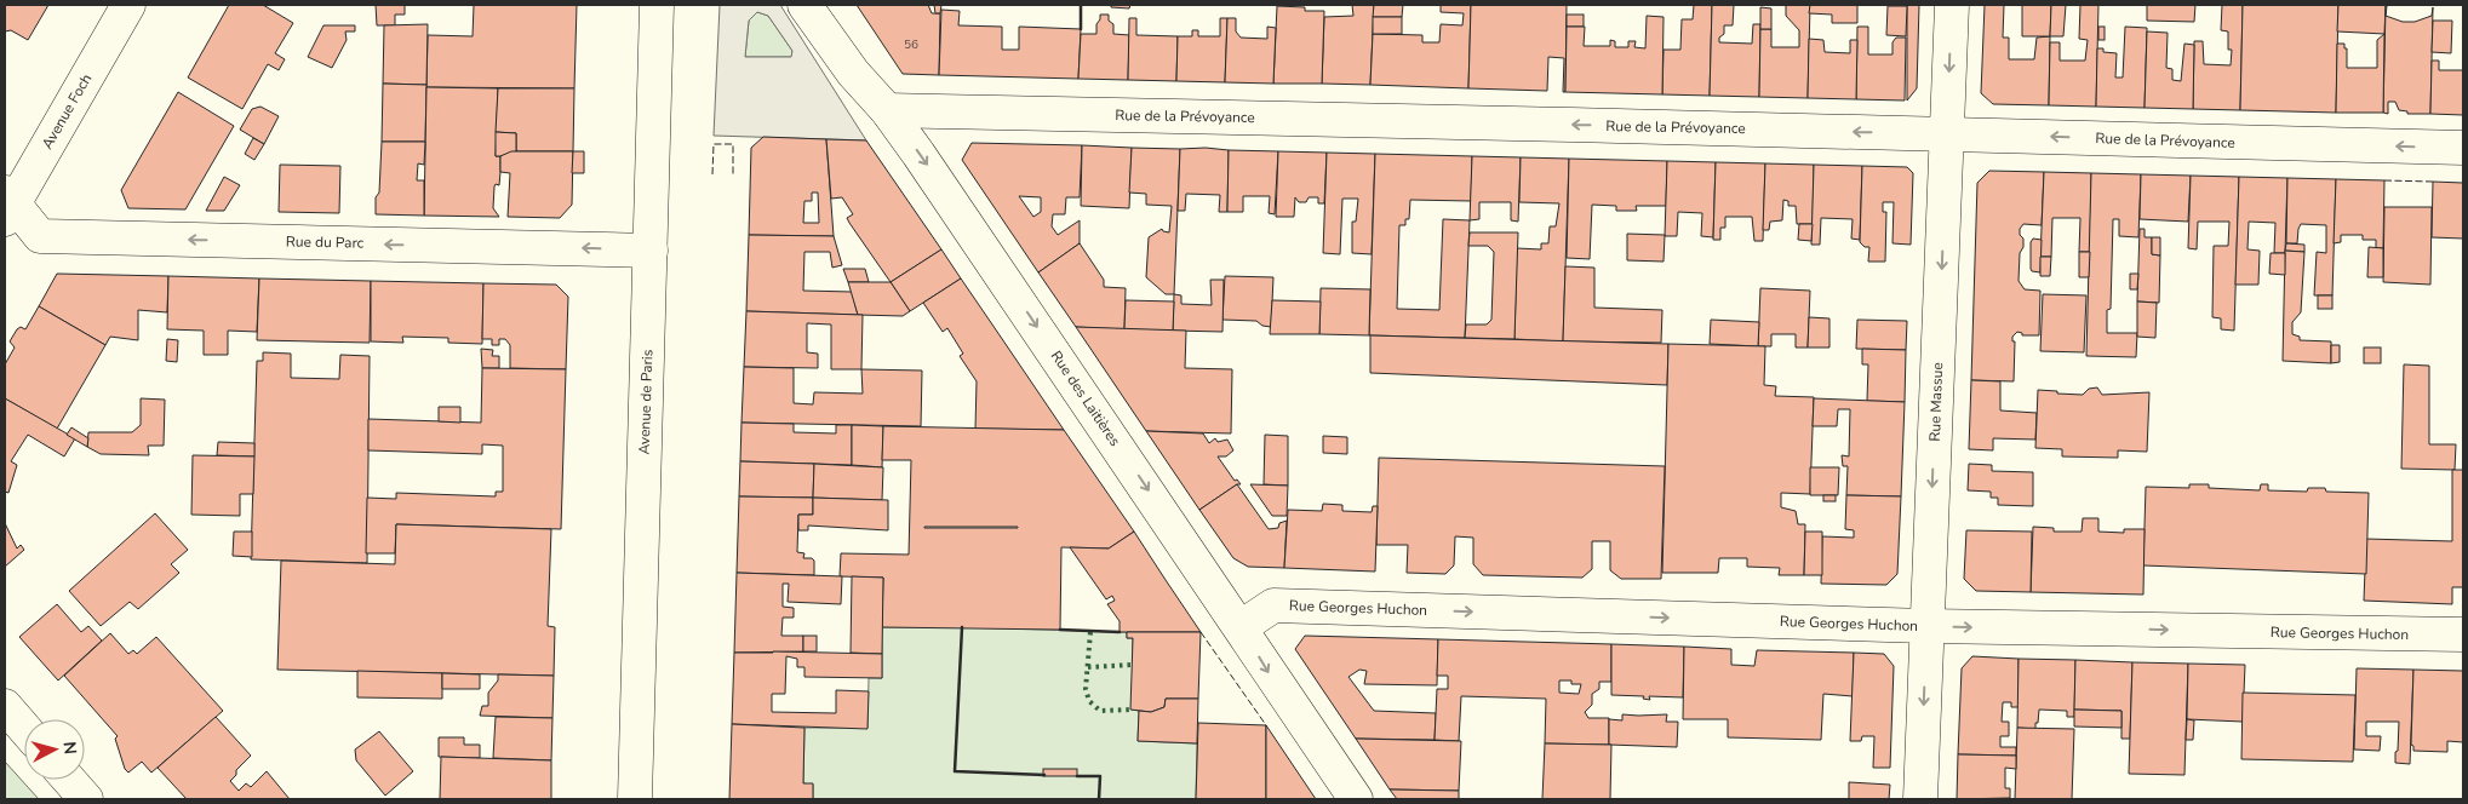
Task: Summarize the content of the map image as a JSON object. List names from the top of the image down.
{
  "streets": {
    "street": [
      "Avenue Foch",
      "Rue de la Prévoyance",
      "Rue du Parc",
      "Rue des Laitières",
      "Avenue de Paris",
      "Rue Massue",
      "Rue Georges Huchon"
    ]
  },
  "crossings": [
    ["Avenue Foch", "Rue du Parc"],
    ["Rue de la Prévoyance", "Rue des Laitières"],
    ["Rue de la Prévoyance", "Rue Massue"],
    ["Rue du Parc", "Avenue de Paris"],
    ["Rue des Laitières", "Rue Georges Huchon"],
    ["Rue Massue", "Rue Georges Huchon"]
  ],
  "one_way": [
    "Rue de la Prévoyance",
    "Rue du Parc",
    "Rue des Laitières",
    "Rue Massue",
    "Rue Georges Huchon"
  ],
  "house_numbers": ["56"],
  "north": "right"
}
